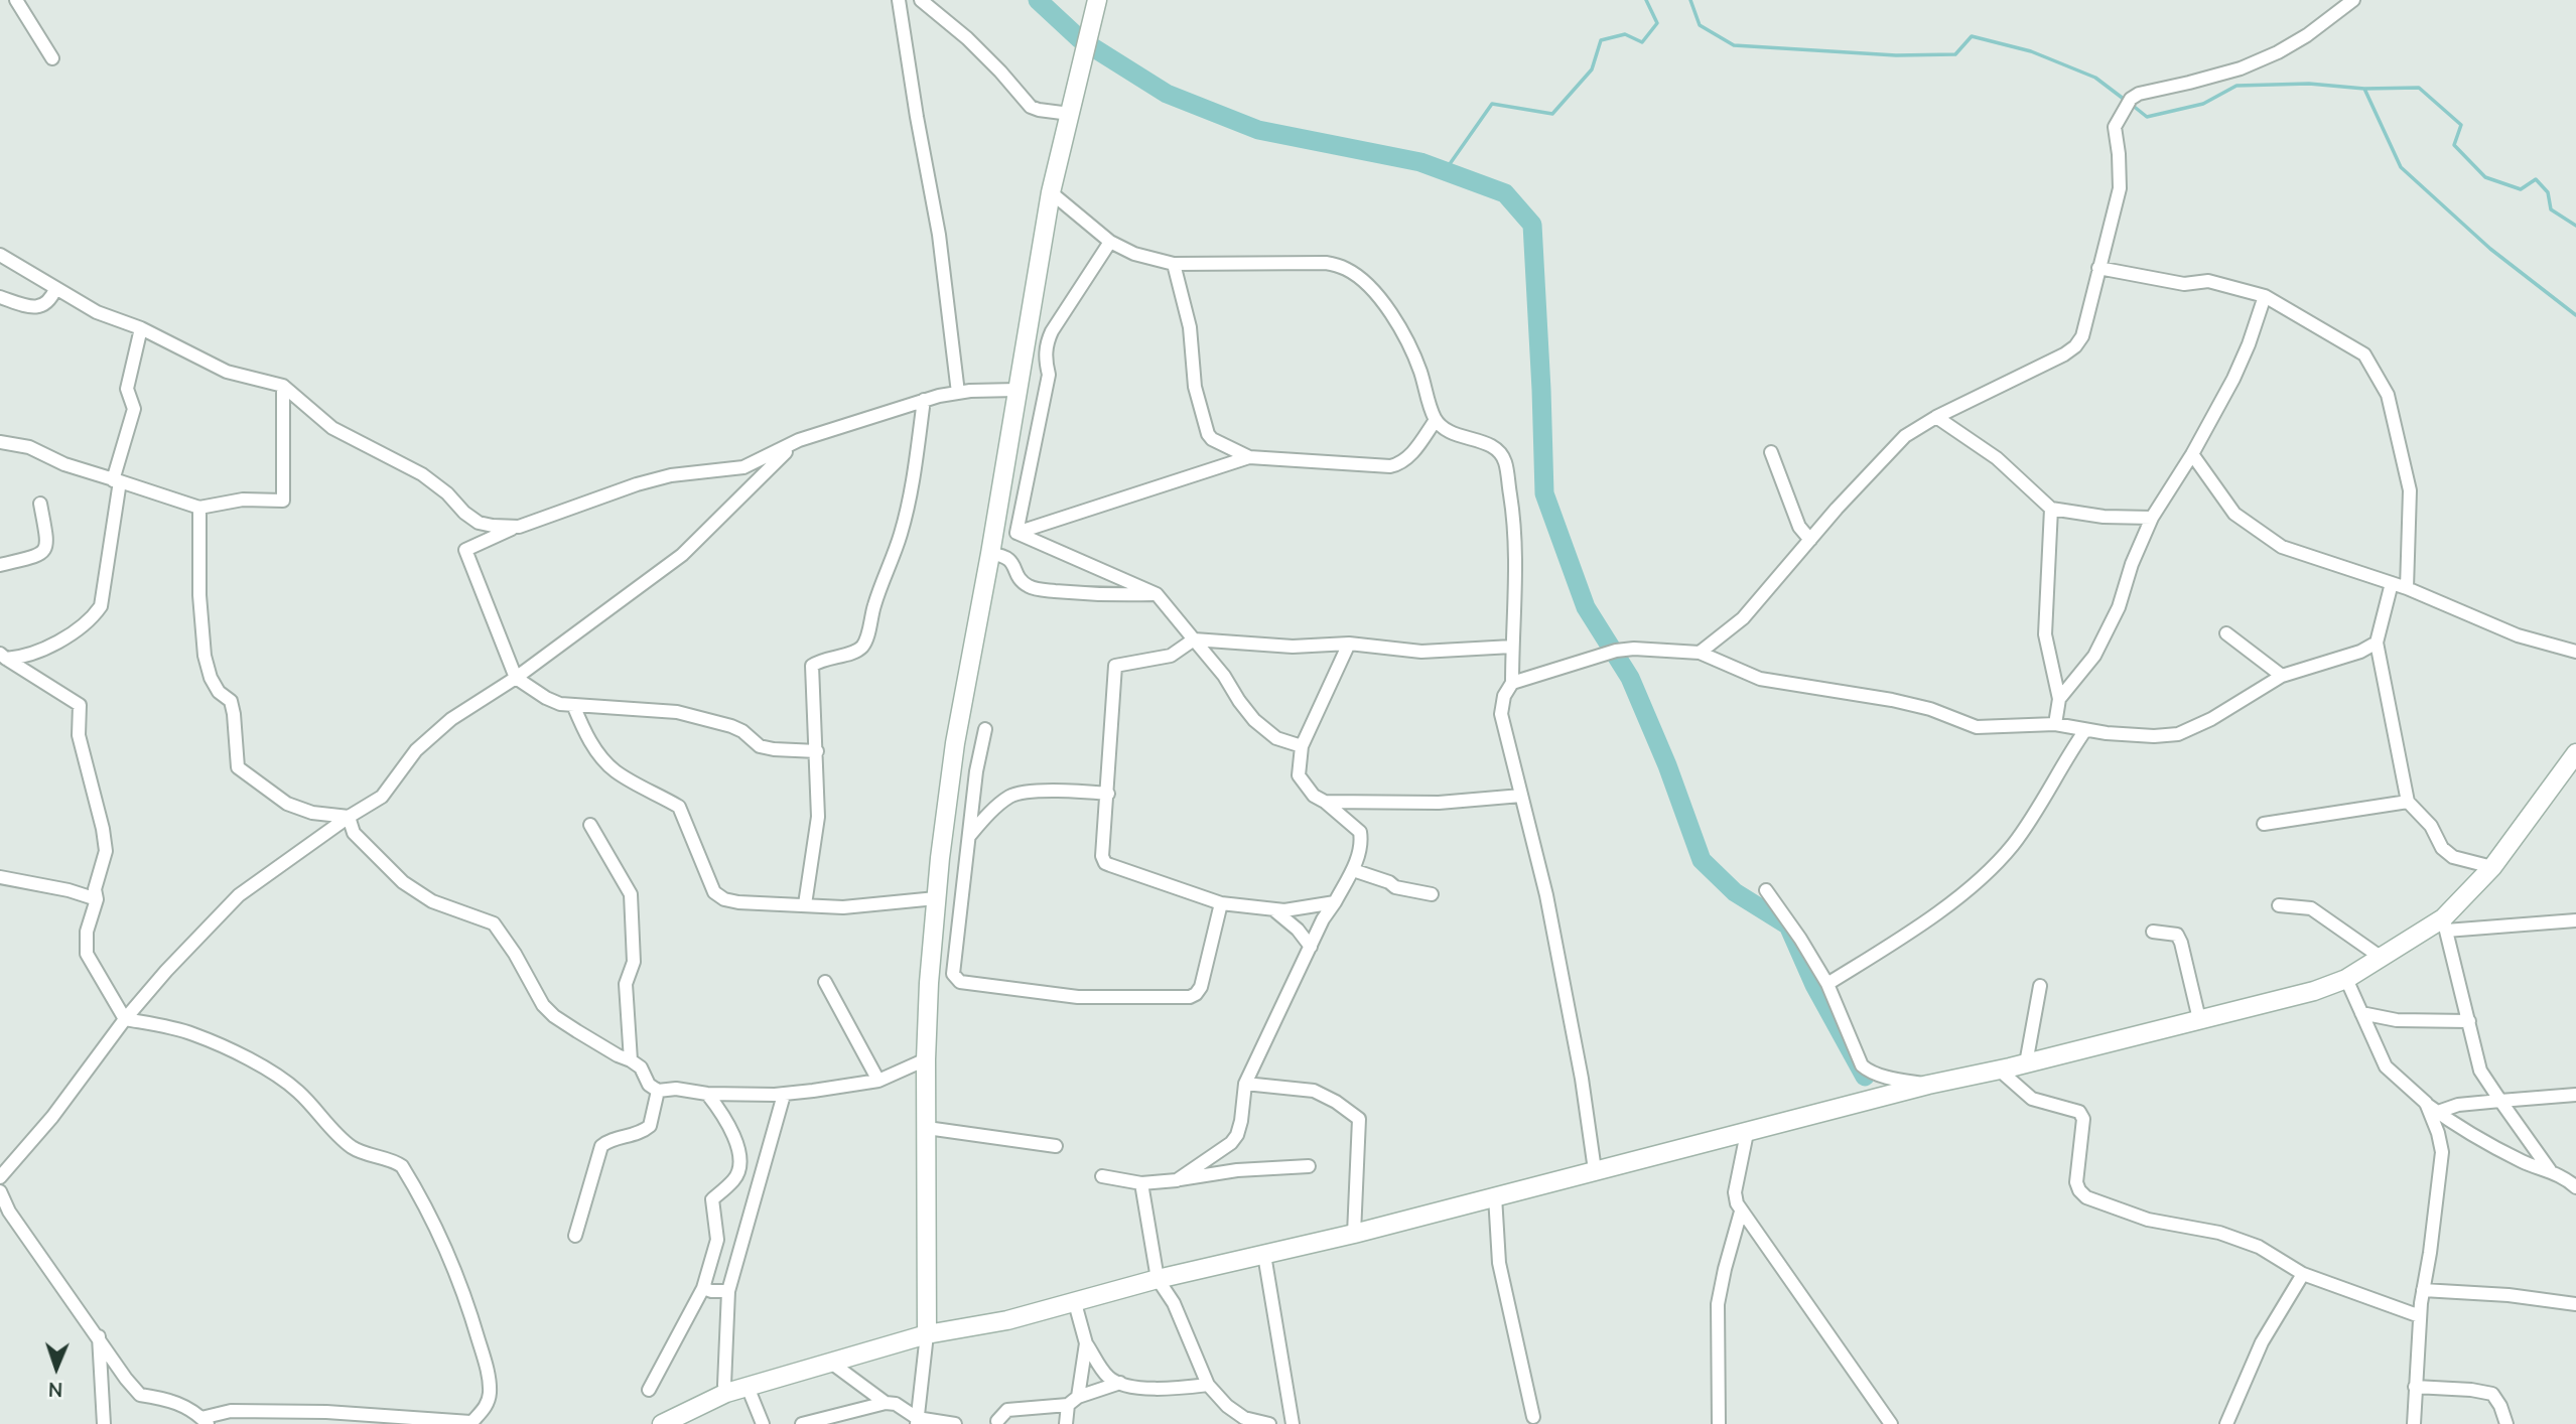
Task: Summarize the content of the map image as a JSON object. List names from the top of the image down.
{
  "north": "bottom"
}
